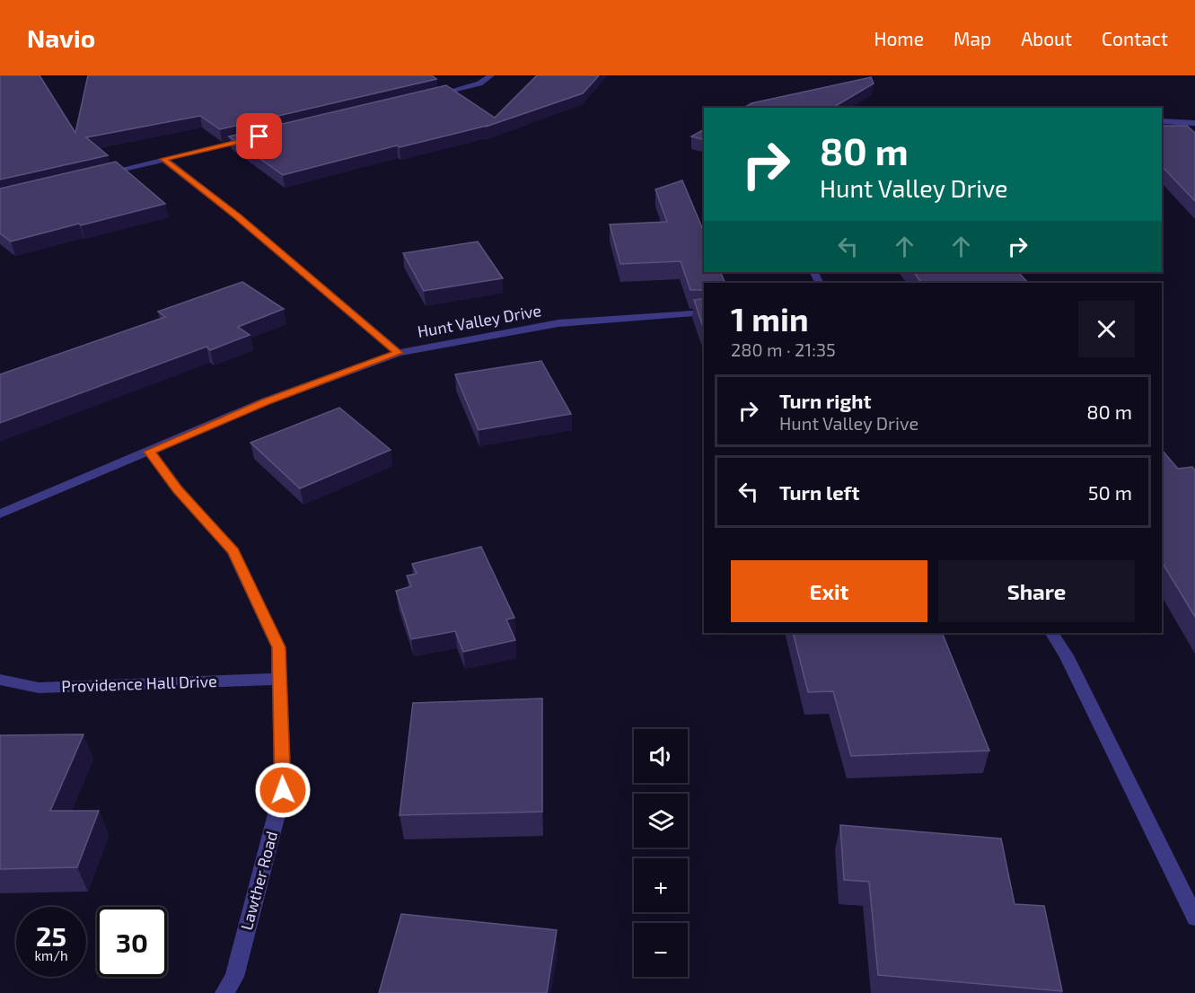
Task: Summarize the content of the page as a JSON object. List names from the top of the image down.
{
  "streets": {
    "street": ["Hunt Valley Drive", "Providence Hall Drive", "Lawther Road"]
  },
  "crossings": [
    ["Hunt Valley Drive", "Lawther Road"],
    ["Providence Hall Drive", "Lawther Road"]
  ],
  "page": {
    "header": "Navio",
    "nav": [
      "Home",
      "Map",
      "About",
      "Contact"
    ],
    "turn": ["80 m", "Hunt Valley Drive"],
    "heading": ["1 min", "280 m · 21:35"],
    "list": [
      {
        "name": "Turn right",
        "note": "Hunt Valley Drive",
        "value": "80 m"
      },
      {
        "name": "Turn left",
        "value": "50 m"
      }
    ],
    "buttons": ["Exit", "Share"],
    "map_buttons": ["+", "−"],
    "speed": "25 km/h",
    "limit": "30"
  }
}
